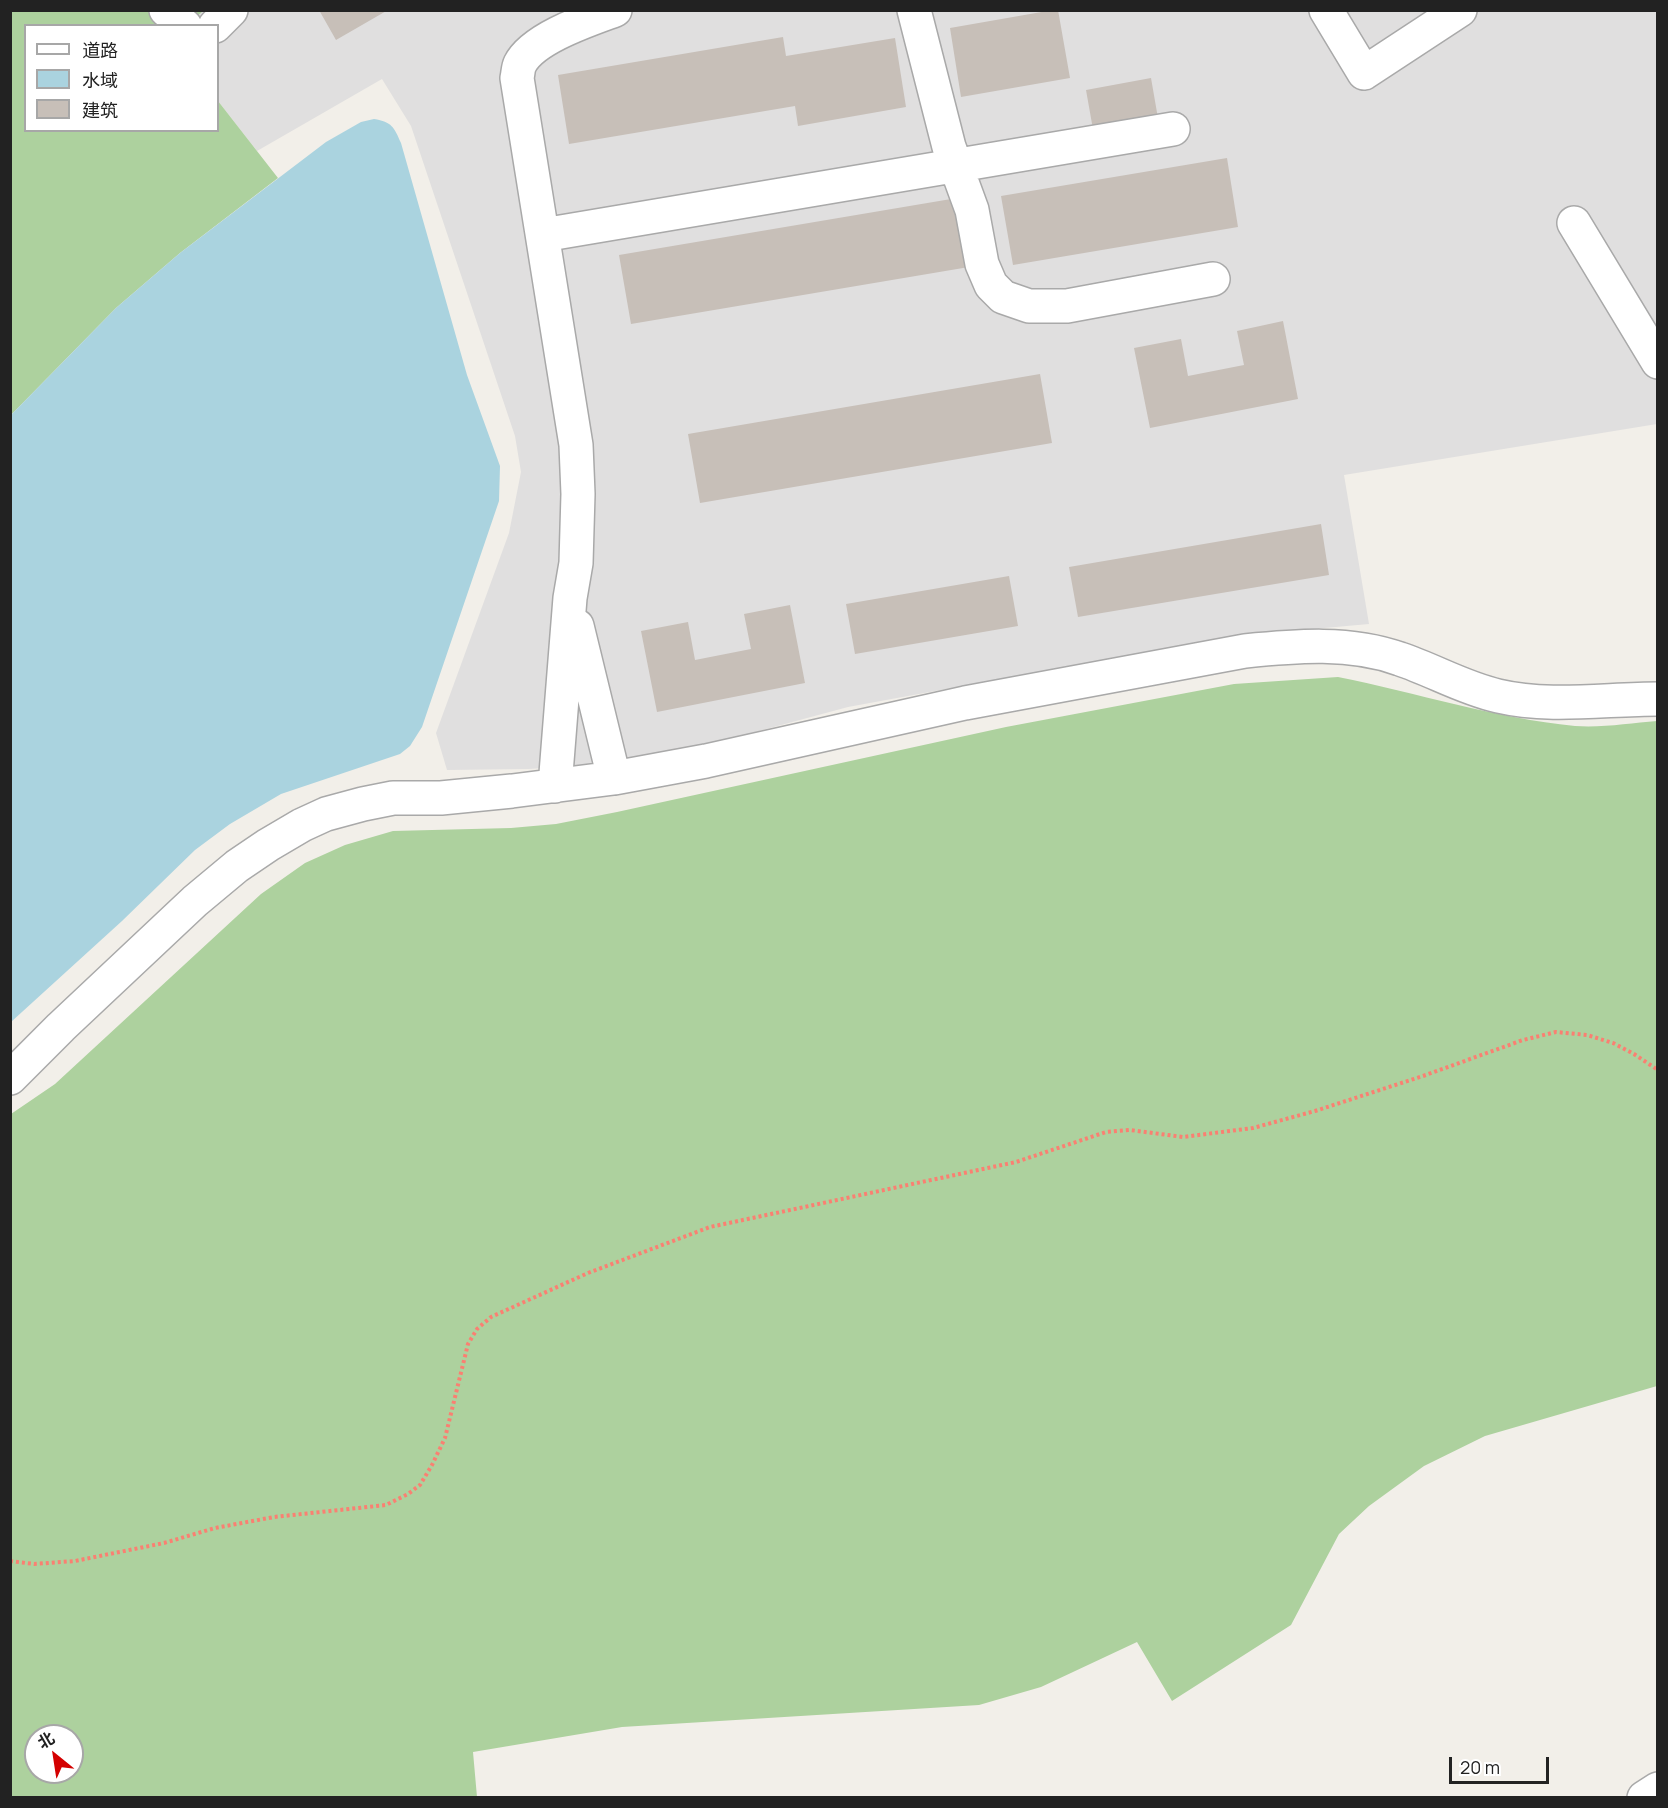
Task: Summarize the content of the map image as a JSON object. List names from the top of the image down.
{
  "legend": ["道路", "水域", "建筑"],
  "scale_bar": "20 m",
  "north": "top left"
}
